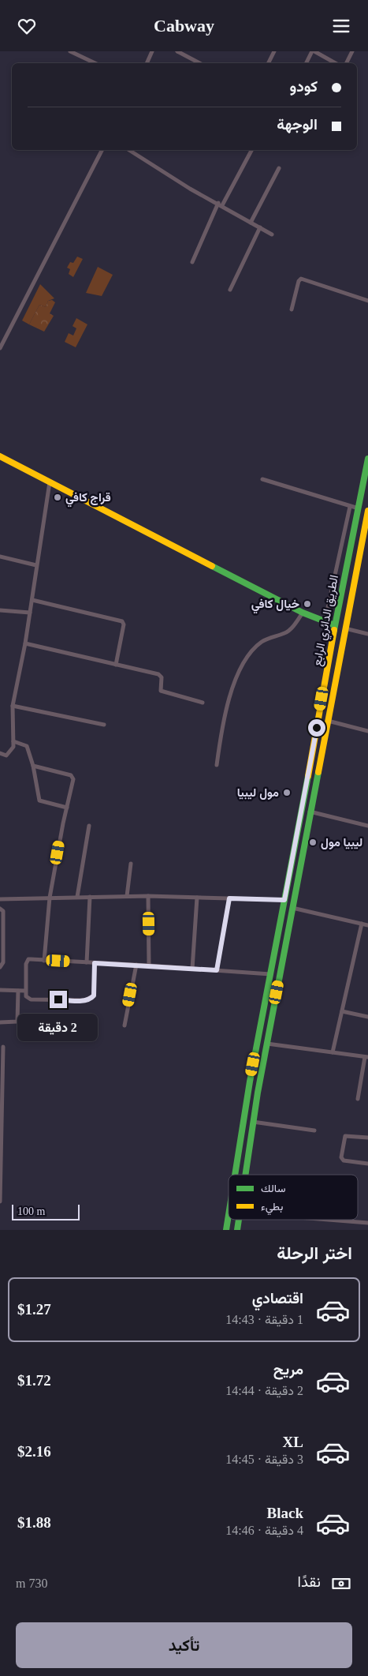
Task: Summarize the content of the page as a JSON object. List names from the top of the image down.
{
  "streets": {
    "main road": ["الطريق الدائري الرابع"]
  },
  "places": [
    "قراج كافي",
    "خيال كافي",
    "مول ليبيا",
    "ليبيا مول"
  ],
  "legend": ["سالك", "بطيء"],
  "scale_bar": "100 m",
  "page": {
    "header": "Cabway",
    "banner": ["كودو", "الوجهة"],
    "bubble": "2 دقيقة",
    "scale": "100 m",
    "heading": "اختر الرحلة",
    "list": [
      {
        "name": "اقتصادي",
        "note": "1 دقيقة · 14:43",
        "value": "$1.27"
      },
      {
        "name": "مريح",
        "note": "2 دقيقة · 14:44",
        "value": "$1.72"
      },
      {
        "name": "XL",
        "note": "3 دقيقة · 14:45",
        "value": "$2.16"
      },
      {
        "name": "Black",
        "note": "4 دقيقة · 14:46",
        "value": "$1.88"
      }
    ],
    "pay": ["نقدًا", "730 m"],
    "buttons": "تأكيد"
  }
}
